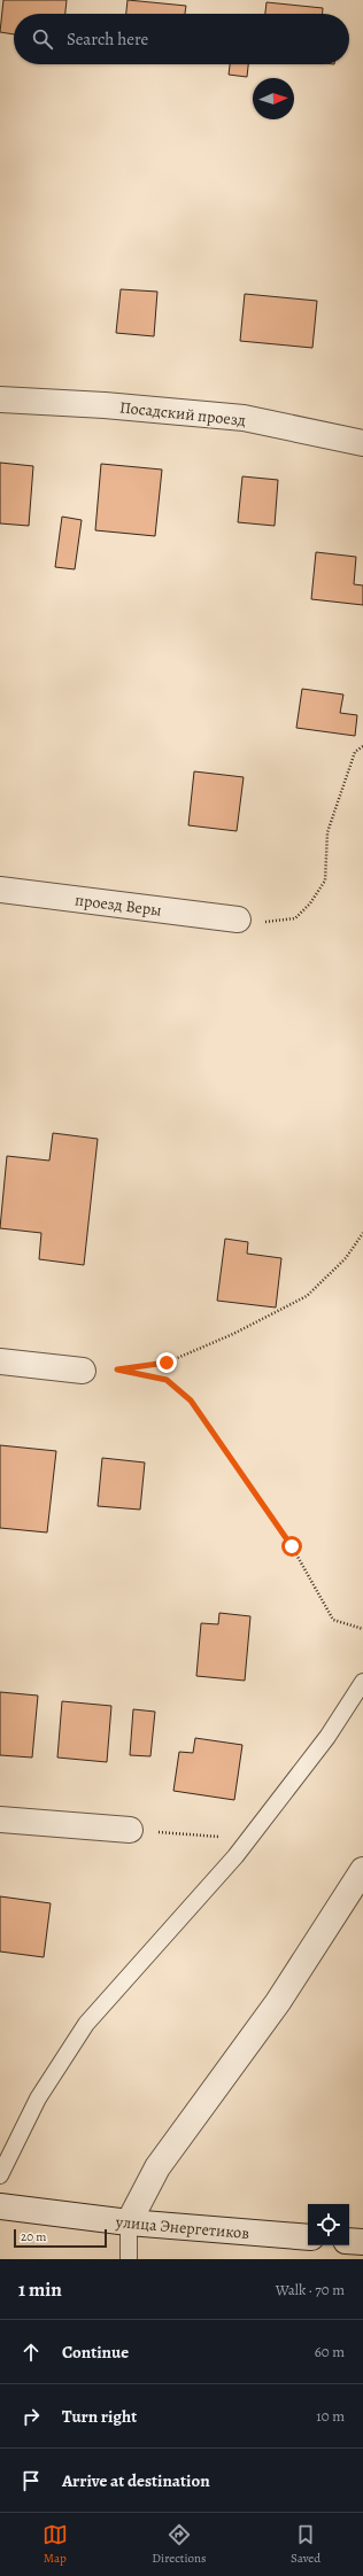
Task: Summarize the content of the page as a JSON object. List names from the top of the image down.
{
  "streets": {
    "street": ["Посадский проезд", "проезд Веры", "улица Энергетиков"]
  },
  "scale_bar": "20 m",
  "north": "right",
  "page": {
    "search": "Search here",
    "scale": "20 m",
    "heading": ["1 min", "Walk · 70 m"],
    "list": [
      ["Continue", "60 m"],
      ["Turn right", "10 m"],
      "Arrive at destination"
    ],
    "nav": ["Map", "Directions", "Saved"]
  }
}
